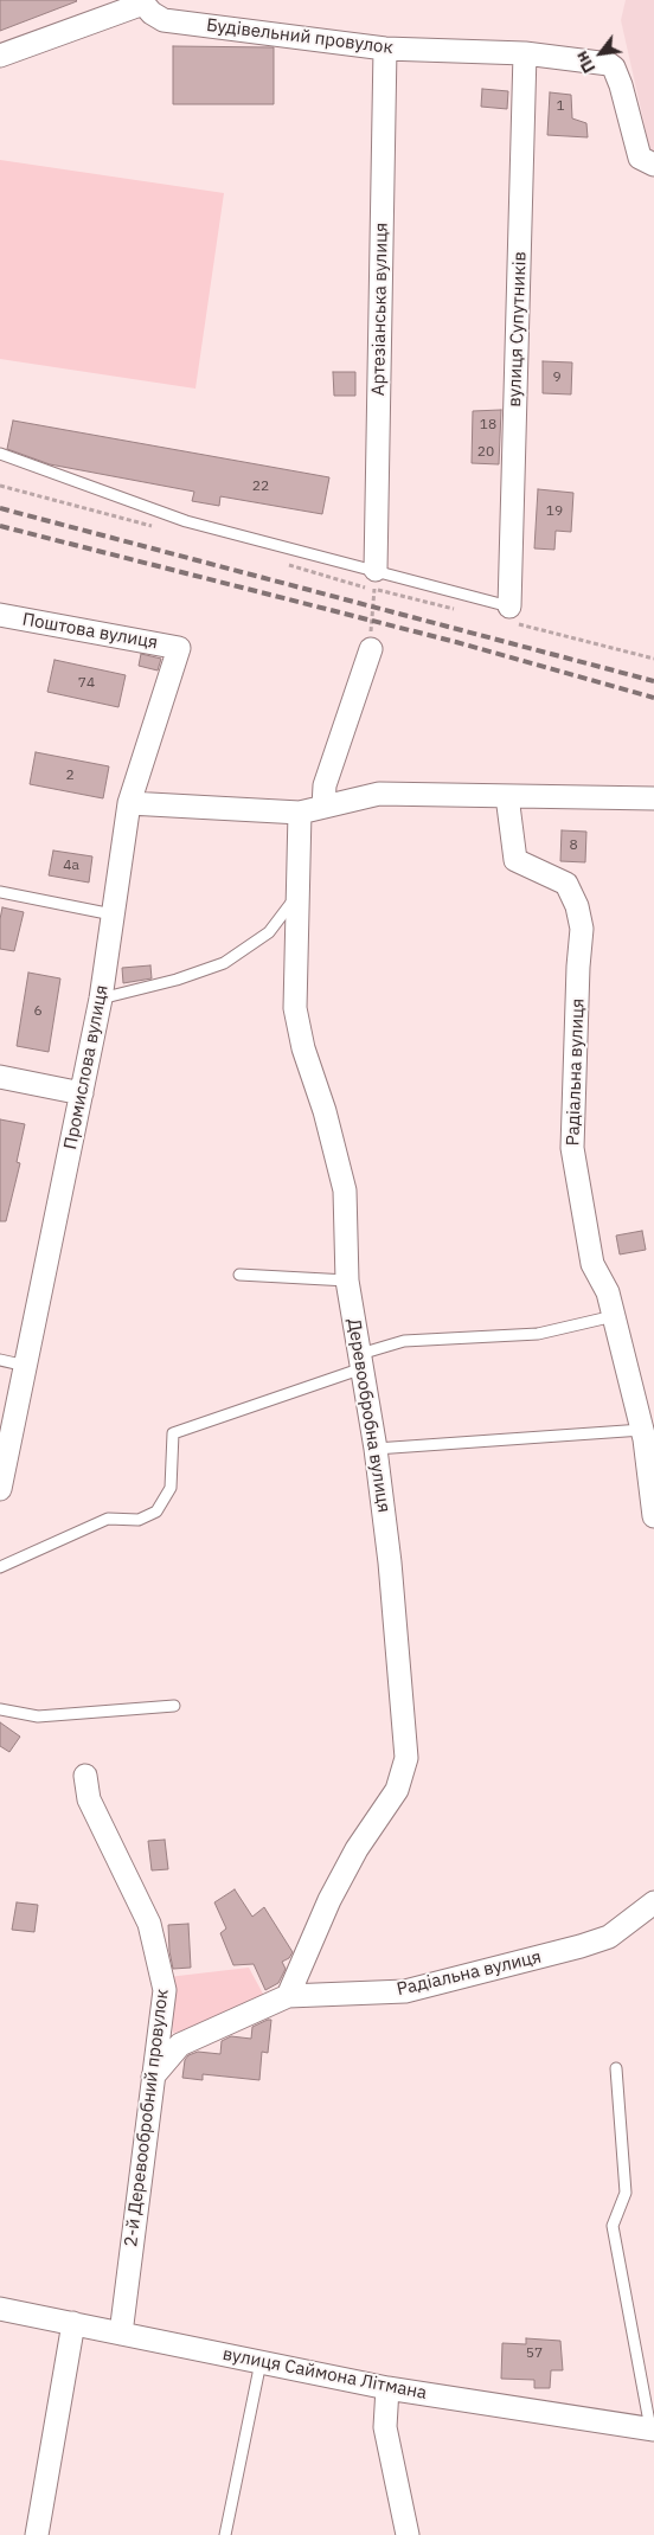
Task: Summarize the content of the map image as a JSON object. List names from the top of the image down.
{
  "streets": {
    "street": [
      "Будівельний провулок",
      "Артезіанська вулиця",
      "вулиця Супутників",
      "Поштова вулиця",
      "Промислова вулиця",
      "Радіальна вулиця",
      "Деревообробна вулиця",
      "2-й Деревообробний провулок",
      "вулиця Саймона Літмана"
    ]
  },
  "crossings": [
    ["Будівельний провулок", "Артезіанська вулиця"],
    ["Будівельний провулок", "вулиця Супутників"],
    ["Поштова вулиця", "Промислова вулиця"],
    ["Радіальна вулиця", "Деревообробна вулиця"],
    ["Радіальна вулиця", "2-й Деревообробний провулок"],
    ["2-й Деревообробний провулок", "вулиця Саймона Літмана"]
  ],
  "house_numbers": [
    "1",
    "9",
    "18",
    "20",
    "22",
    "19",
    "74",
    "2",
    "8",
    "4а",
    "6",
    "57"
  ],
  "north": "bottom left"
}
